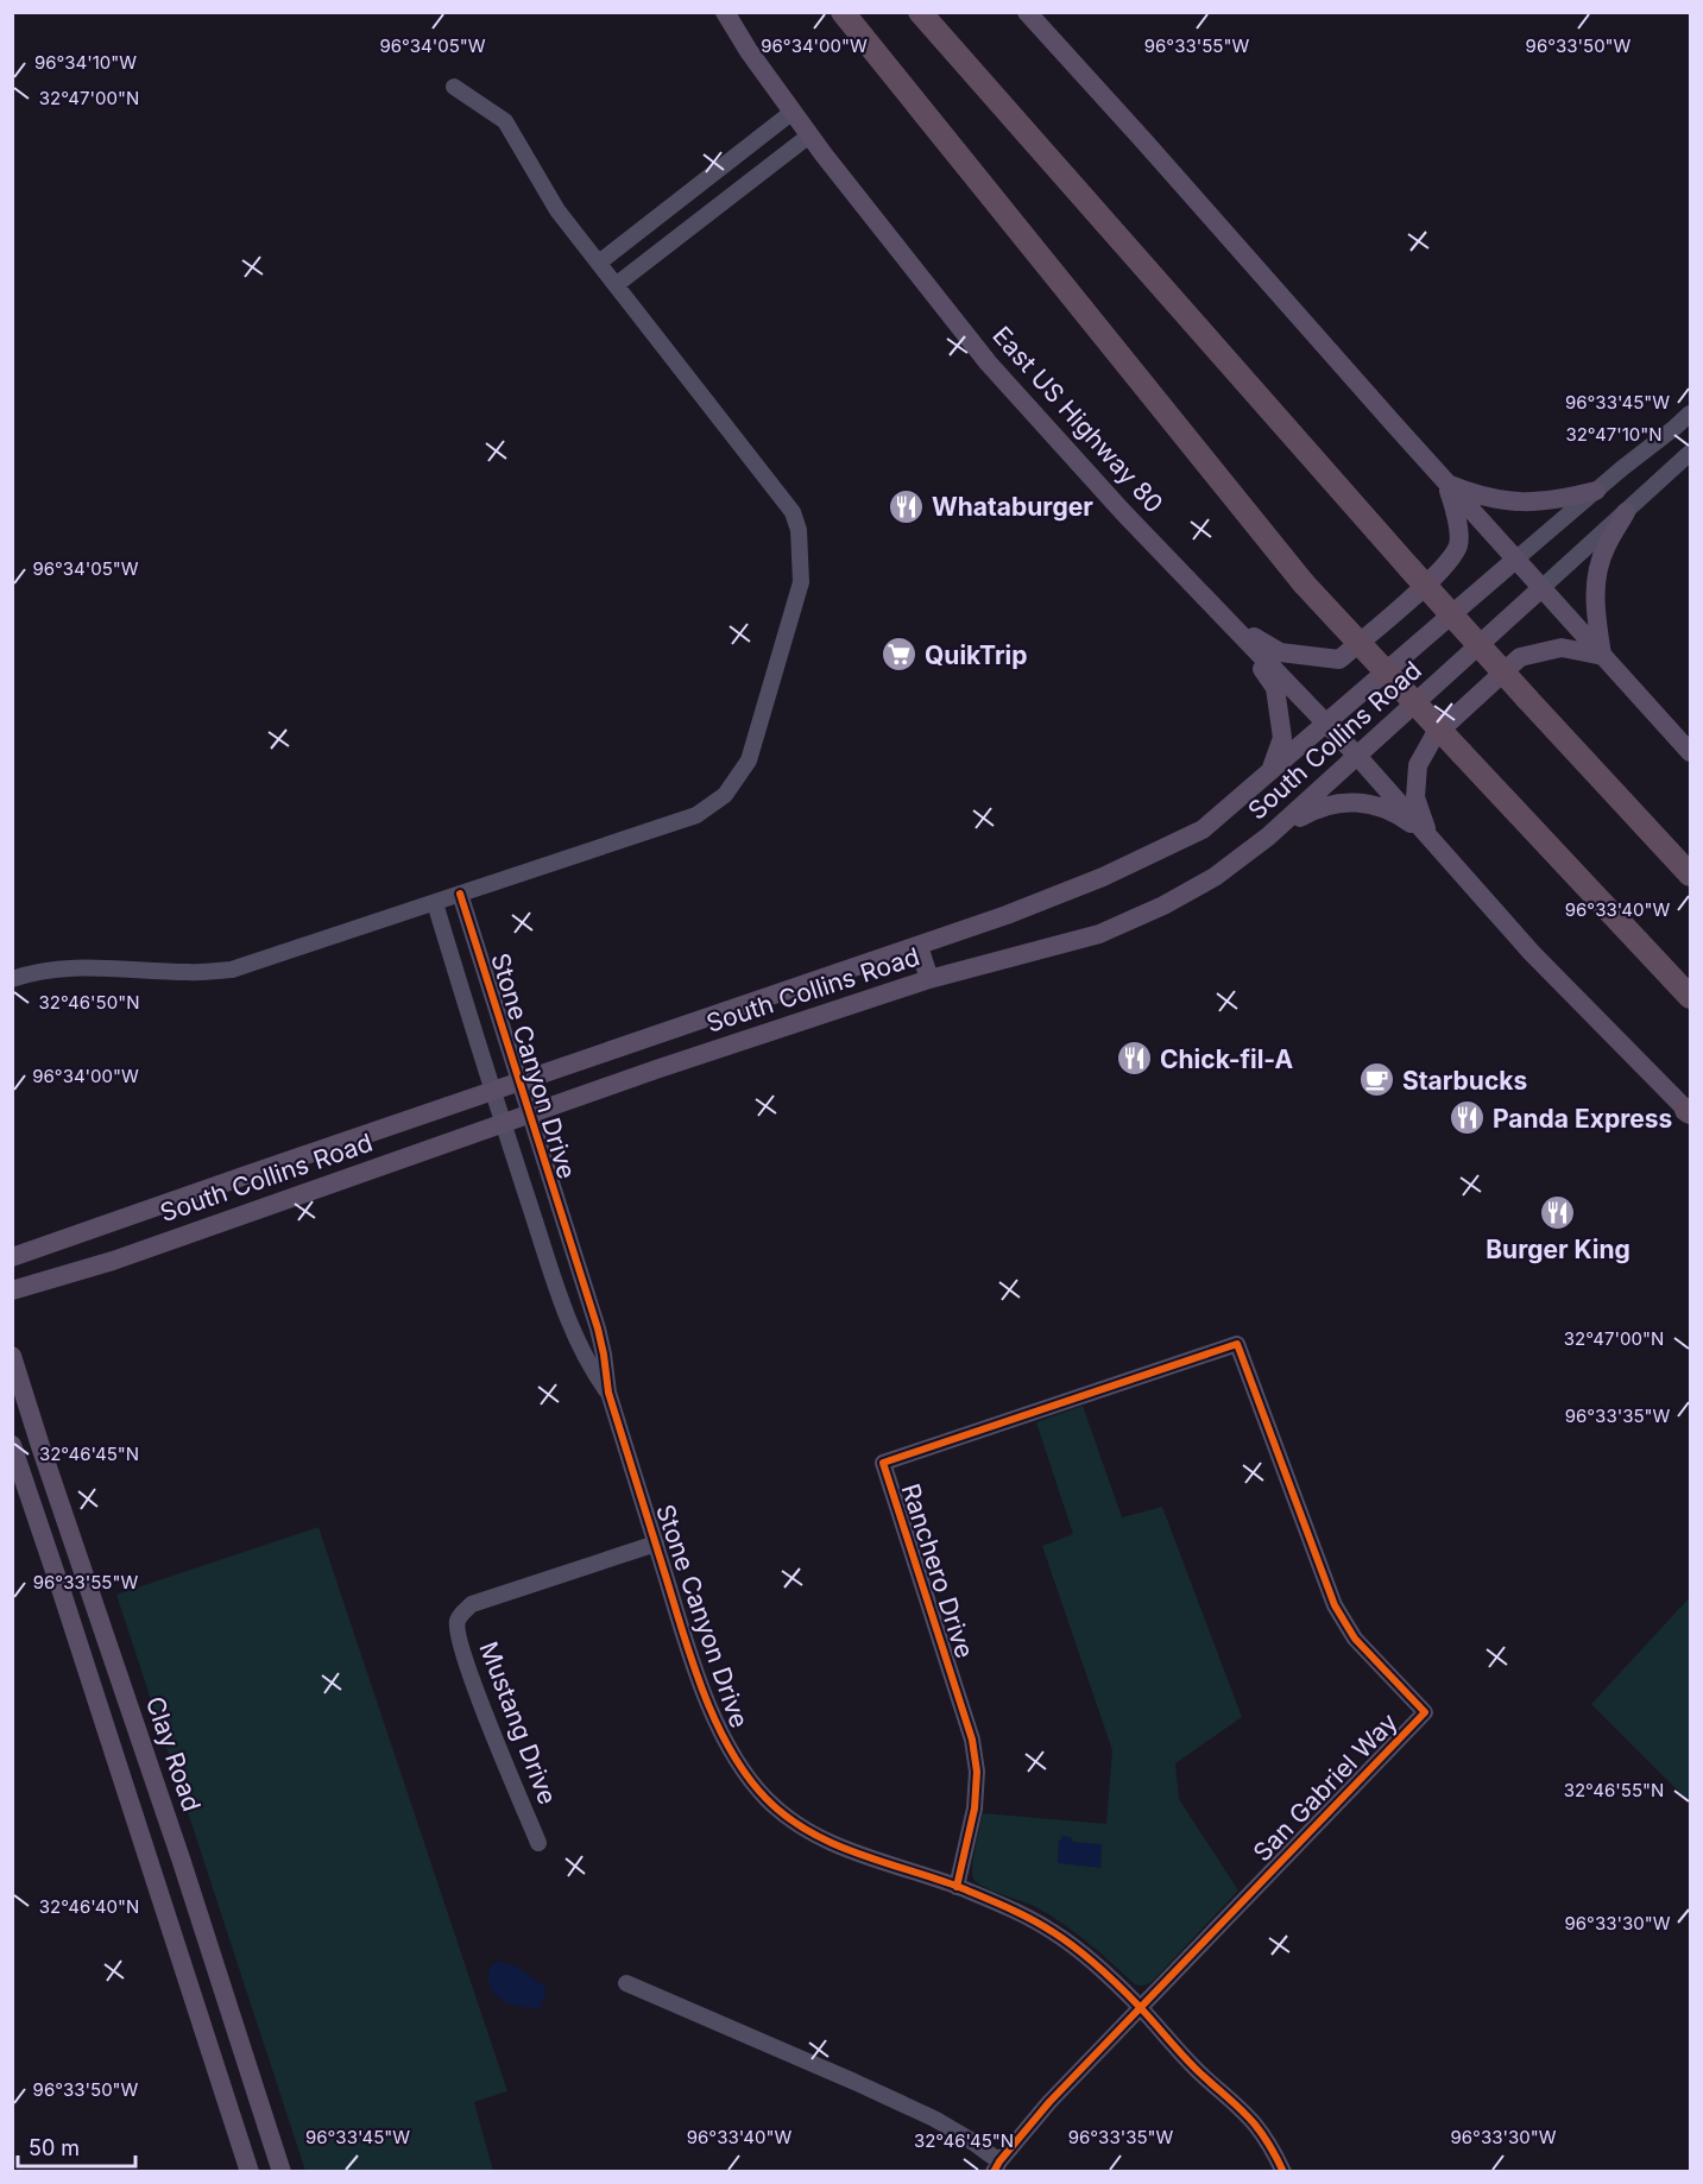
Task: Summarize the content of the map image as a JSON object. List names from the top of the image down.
{
  "streets": {
    "main road": ["East US Highway 80", "South Collins Road", "Clay Road"],
    "street": [
      "Stone Canyon Drive",
      "Ranchero Drive",
      "Mustang Drive",
      "San Gabriel Way"
    ]
  },
  "crossings": [
    ["East US Highway 80", "South Collins Road"],
    ["South Collins Road", "Stone Canyon Drive"],
    ["Stone Canyon Drive", "Ranchero Drive"],
    ["Stone Canyon Drive", "Mustang Drive"],
    ["Stone Canyon Drive", "San Gabriel Way"],
    ["Ranchero Drive", "San Gabriel Way"]
  ],
  "places": {
    "restaurant": [
      "Whataburger",
      "Chick-fil-A",
      "Panda Express",
      "Burger King"
    ],
    "supermarket": ["QuikTrip"],
    "cafe": ["Starbucks"]
  },
  "scale_bar": "50 m",
  "coordinates": [
    "96°34'05\"W",
    "96°34'00\"W",
    "96°33'55\"W",
    "96°33'50\"W",
    "96°34'10\"W",
    "32°47'00\"N",
    "96°33'45\"W",
    "32°47'10\"N",
    "96°33'40\"W",
    "32°46'50\"N",
    "96°33'35\"W",
    "32°46'45\"N",
    "32°46'55\"N",
    "32°46'40\"N",
    "96°33'30\"W"
  ]
}
